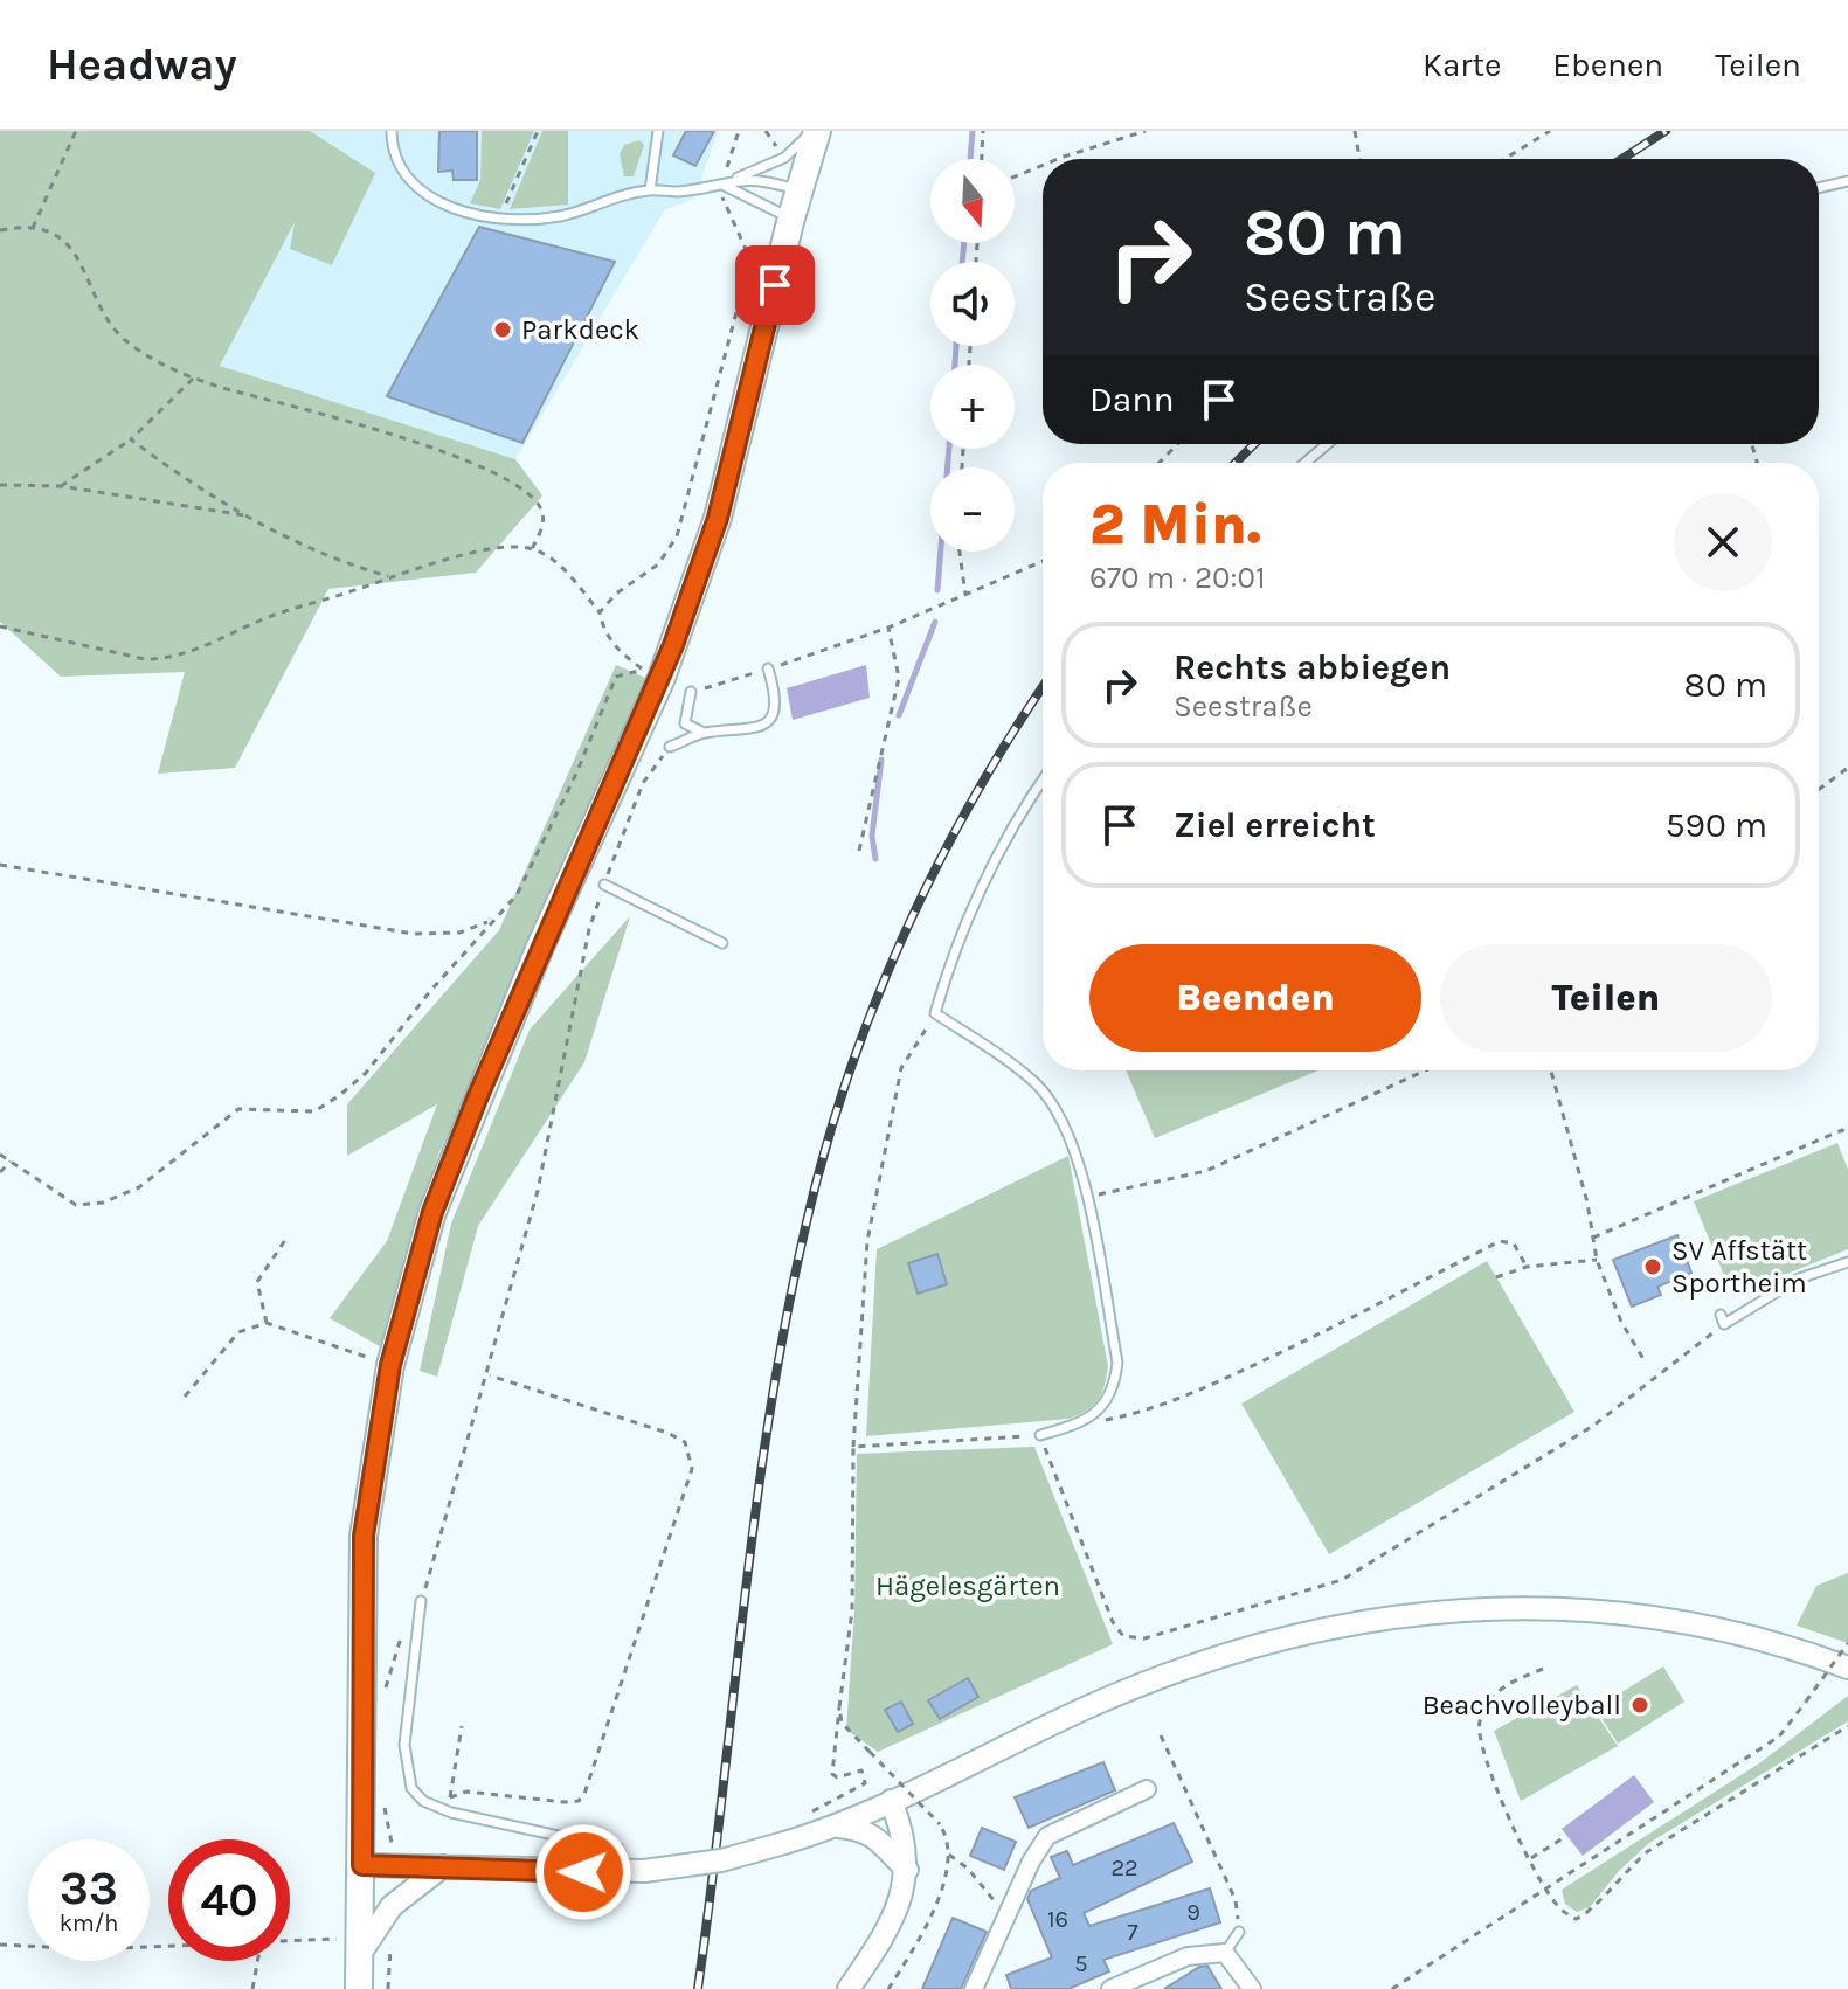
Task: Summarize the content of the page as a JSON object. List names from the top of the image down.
{
  "parks": ["Hägelesgärten"],
  "places": ["Parkdeck", "SV Affstätt Sportheim", "Beachvolleyball"],
  "house_numbers": [
    "22",
    "9",
    "16",
    "7",
    "5"
  ],
  "north": "bottom",
  "page": {
    "header": "Headway",
    "nav": ["Karte", "Ebenen", "Teilen"],
    "map_buttons": ["+", "−"],
    "turn": ["80 m", "Seestraße"],
    "then": "Dann",
    "heading": ["2 Min.", "670 m · 20:01"],
    "list": [
      {
        "name": "Rechts abbiegen",
        "note": "Seestraße",
        "value": "80 m"
      },
      {
        "name": "Ziel erreicht",
        "value": "590 m"
      }
    ],
    "buttons": ["Beenden", "Teilen"],
    "speed": "33 km/h",
    "limit": "40"
  }
}
